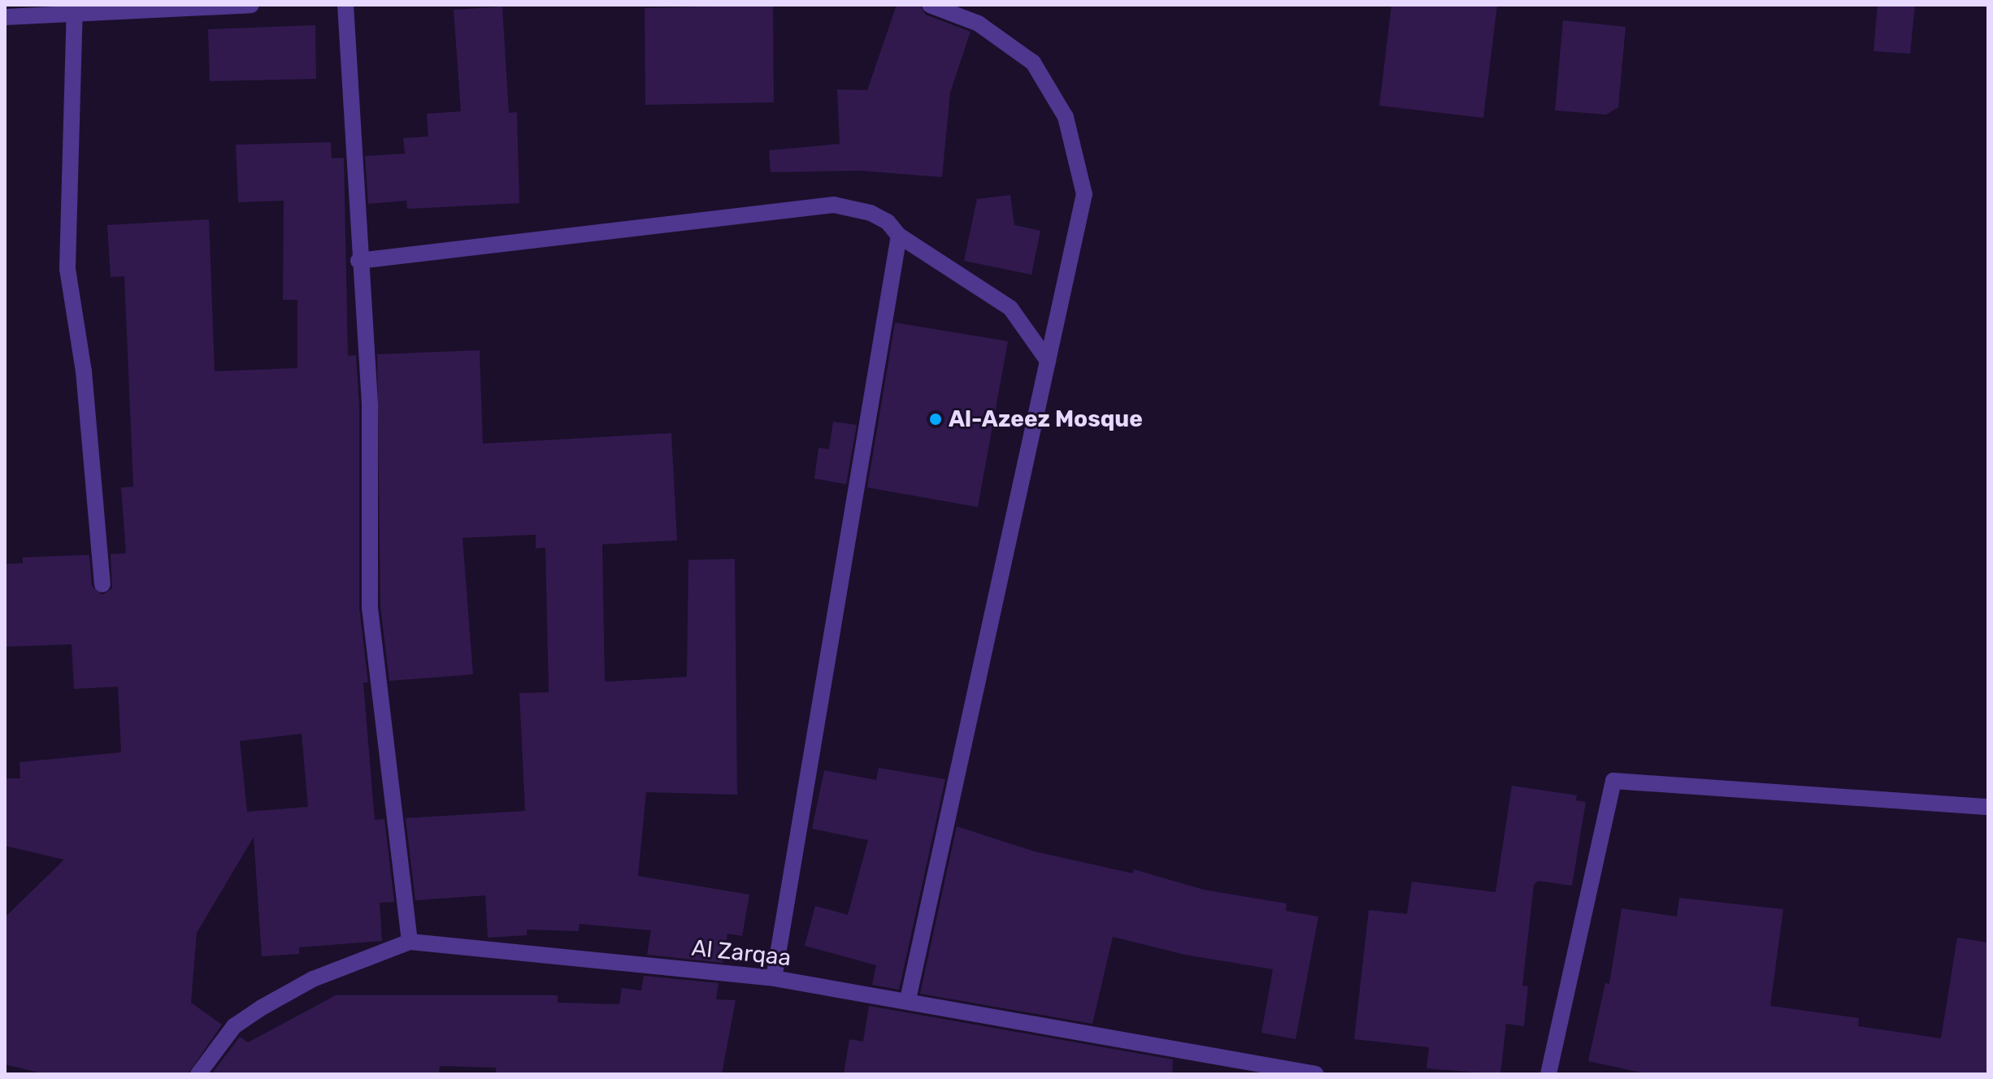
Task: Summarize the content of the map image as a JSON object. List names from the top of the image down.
{
  "streets": {
    "street": ["Al Zarqaa"]
  },
  "places": ["Al-Azeez Mosque"]
}
